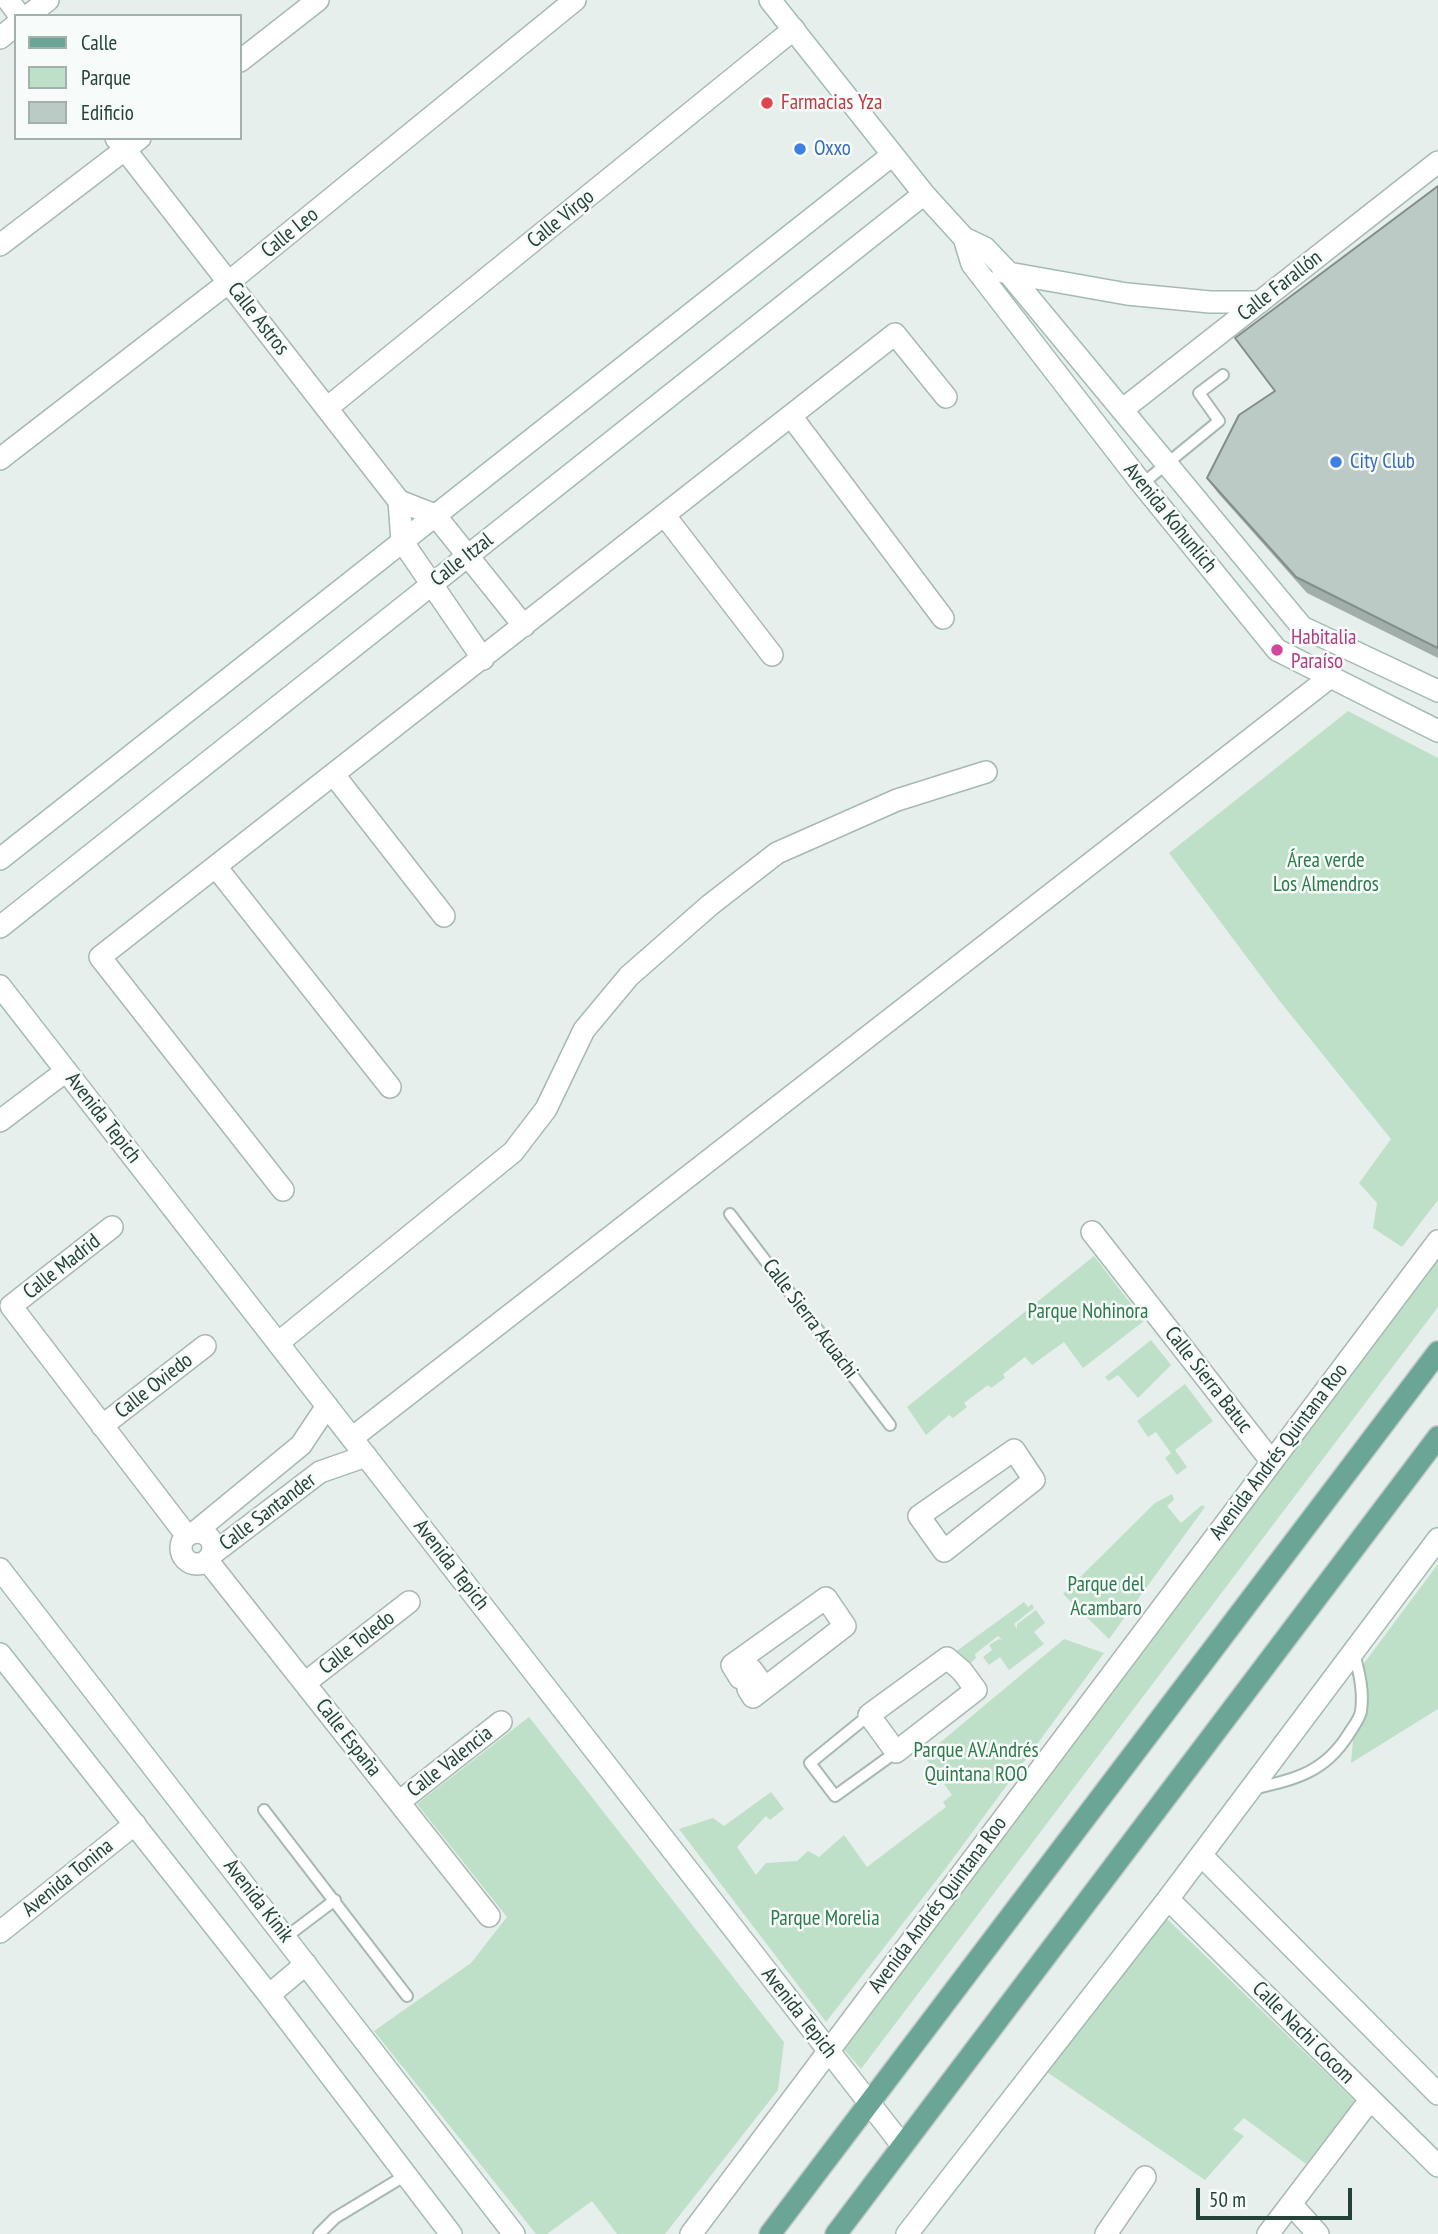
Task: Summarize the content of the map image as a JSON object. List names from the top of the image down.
{
  "streets": {
    "street": [
      "Calle Virgo",
      "Calle Leo",
      "Calle Farallón",
      "Calle Astros",
      "Avenida Kohunlich",
      "Calle Itzal",
      "Avenida Tepich",
      "Calle Madrid",
      "Calle Sierra Batuc",
      "Calle Oviedo",
      "Avenida Andrés Quintana Roo",
      "Calle Santander",
      "Calle Toledo",
      "Calle España",
      "Calle Valencia",
      "Avenida Tonina",
      "Avenida Kinik",
      "Calle Nachi Cocom"
    ],
    "lane": ["Calle Sierra Acuachi"]
  },
  "crossings": [
    ["Calle Virgo", "Calle Astros"],
    ["Calle Virgo", "Avenida Kohunlich"],
    ["Calle Leo", "Calle Astros"],
    ["Calle Farallón", "Avenida Kohunlich"],
    ["Avenida Kohunlich", "Calle Itzal"],
    ["Avenida Tepich", "Avenida Andrés Quintana Roo"],
    ["Avenida Tepich", "Calle Santander"],
    ["Calle Madrid", "Calle España"],
    ["Calle Sierra Batuc", "Avenida Andrés Quintana Roo"],
    ["Calle Oviedo", "Calle España"],
    ["Calle Santander", "Calle España"],
    ["Calle Toledo", "Calle España"],
    ["Calle España", "Calle Valencia"]
  ],
  "parks": [
    "Área verde Los Almendros",
    "Parque Nohinora",
    "Parque del Acambaro",
    "Parque AV.Andrés Quintana ROO",
    "Parque Morelia"
  ],
  "places": [
    "Farmacias Yza",
    "Oxxo",
    "City Club",
    "Habitalia Paraíso"
  ],
  "legend": ["Calle", "Parque", "Edificio"],
  "scale_bar": "50 m"
}
